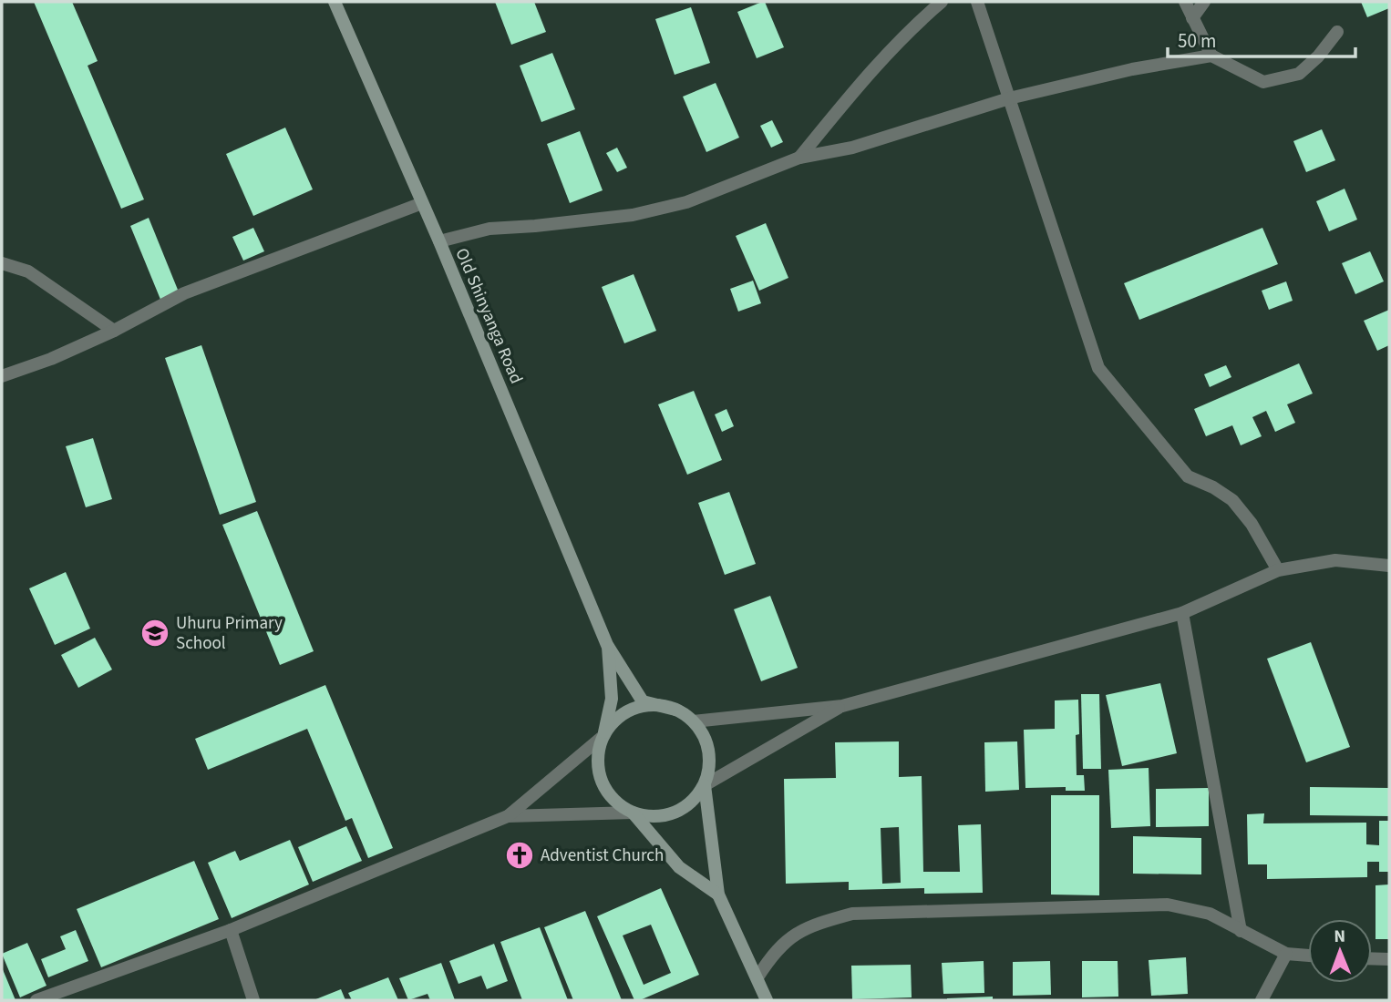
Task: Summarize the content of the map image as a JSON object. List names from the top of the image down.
{
  "streets": {
    "main road": ["Old Shinyanga Road"]
  },
  "places": {
    "school or university": ["Uhuru Primary School"],
    "church": ["Adventist Church"]
  },
  "scale_bar": "50 m",
  "north": "top"
}
